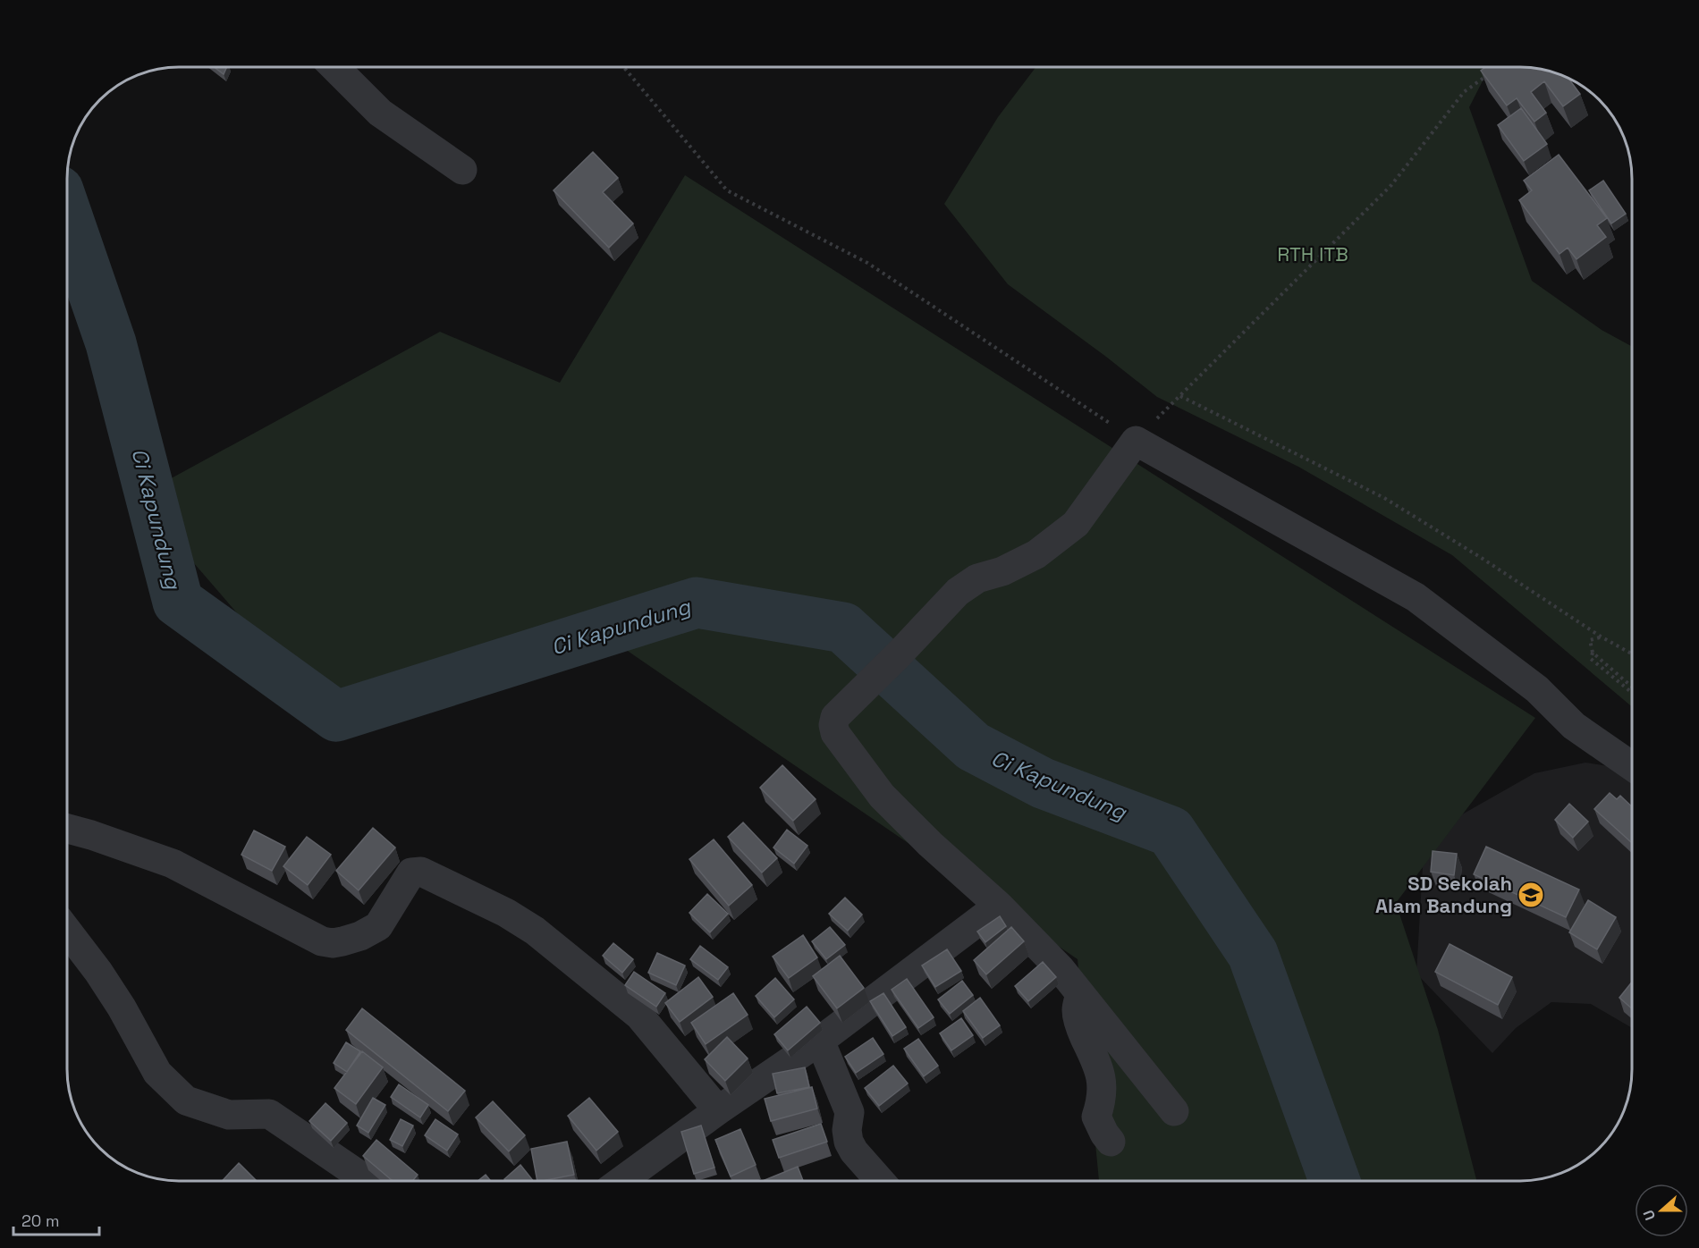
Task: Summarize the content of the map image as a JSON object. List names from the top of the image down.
{
  "water": ["Ci Kapundung"],
  "parks": ["RTH ITB"],
  "places": {
    "school or university": ["SD Sekolah Alam Bandung"]
  },
  "scale_bar": "20 m",
  "north": "left"
}
